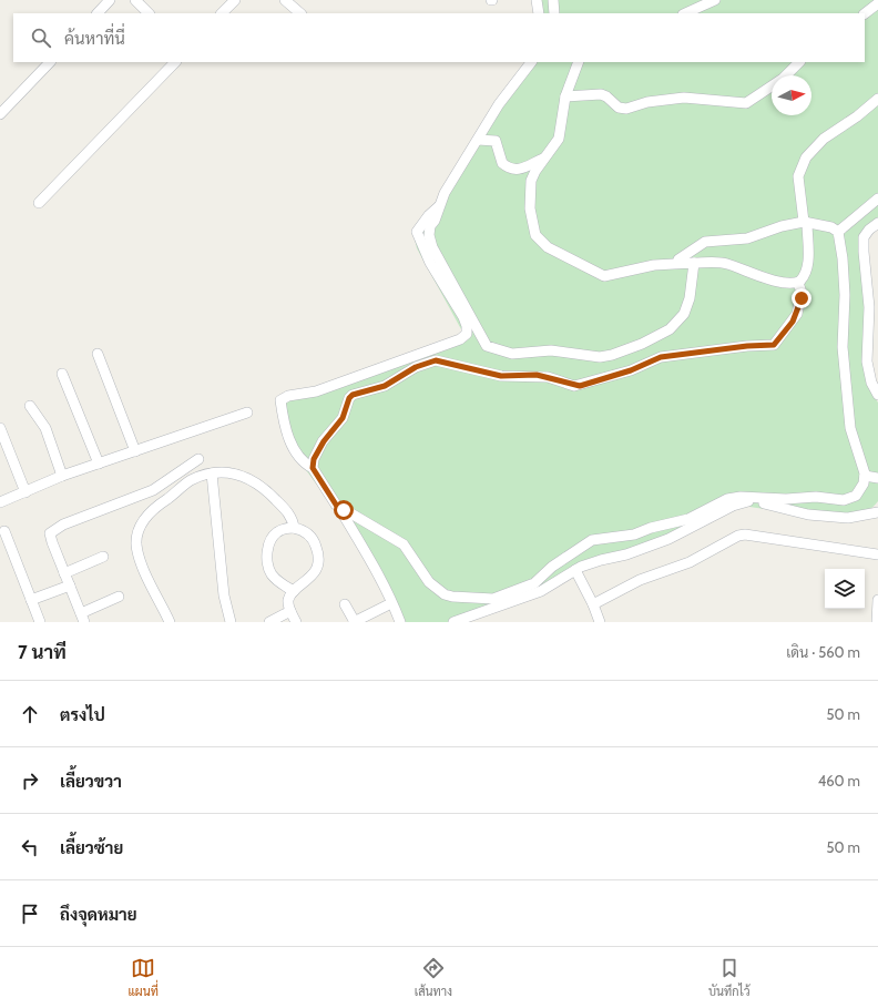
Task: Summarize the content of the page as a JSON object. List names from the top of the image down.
{
  "north": "right",
  "page": {
    "search": "ค้นหาที่นี่",
    "heading": ["7 นาที", "เดิน · 560 m"],
    "list": [
      ["ตรงไป", "50 m"],
      ["เลี้ยวขวา", "460 m"],
      ["เลี้ยวซ้าย", "50 m"],
      "ถึงจุดหมาย"
    ],
    "nav": ["แผนที่", "เส้นทาง", "บันทึกไว้"]
  }
}
